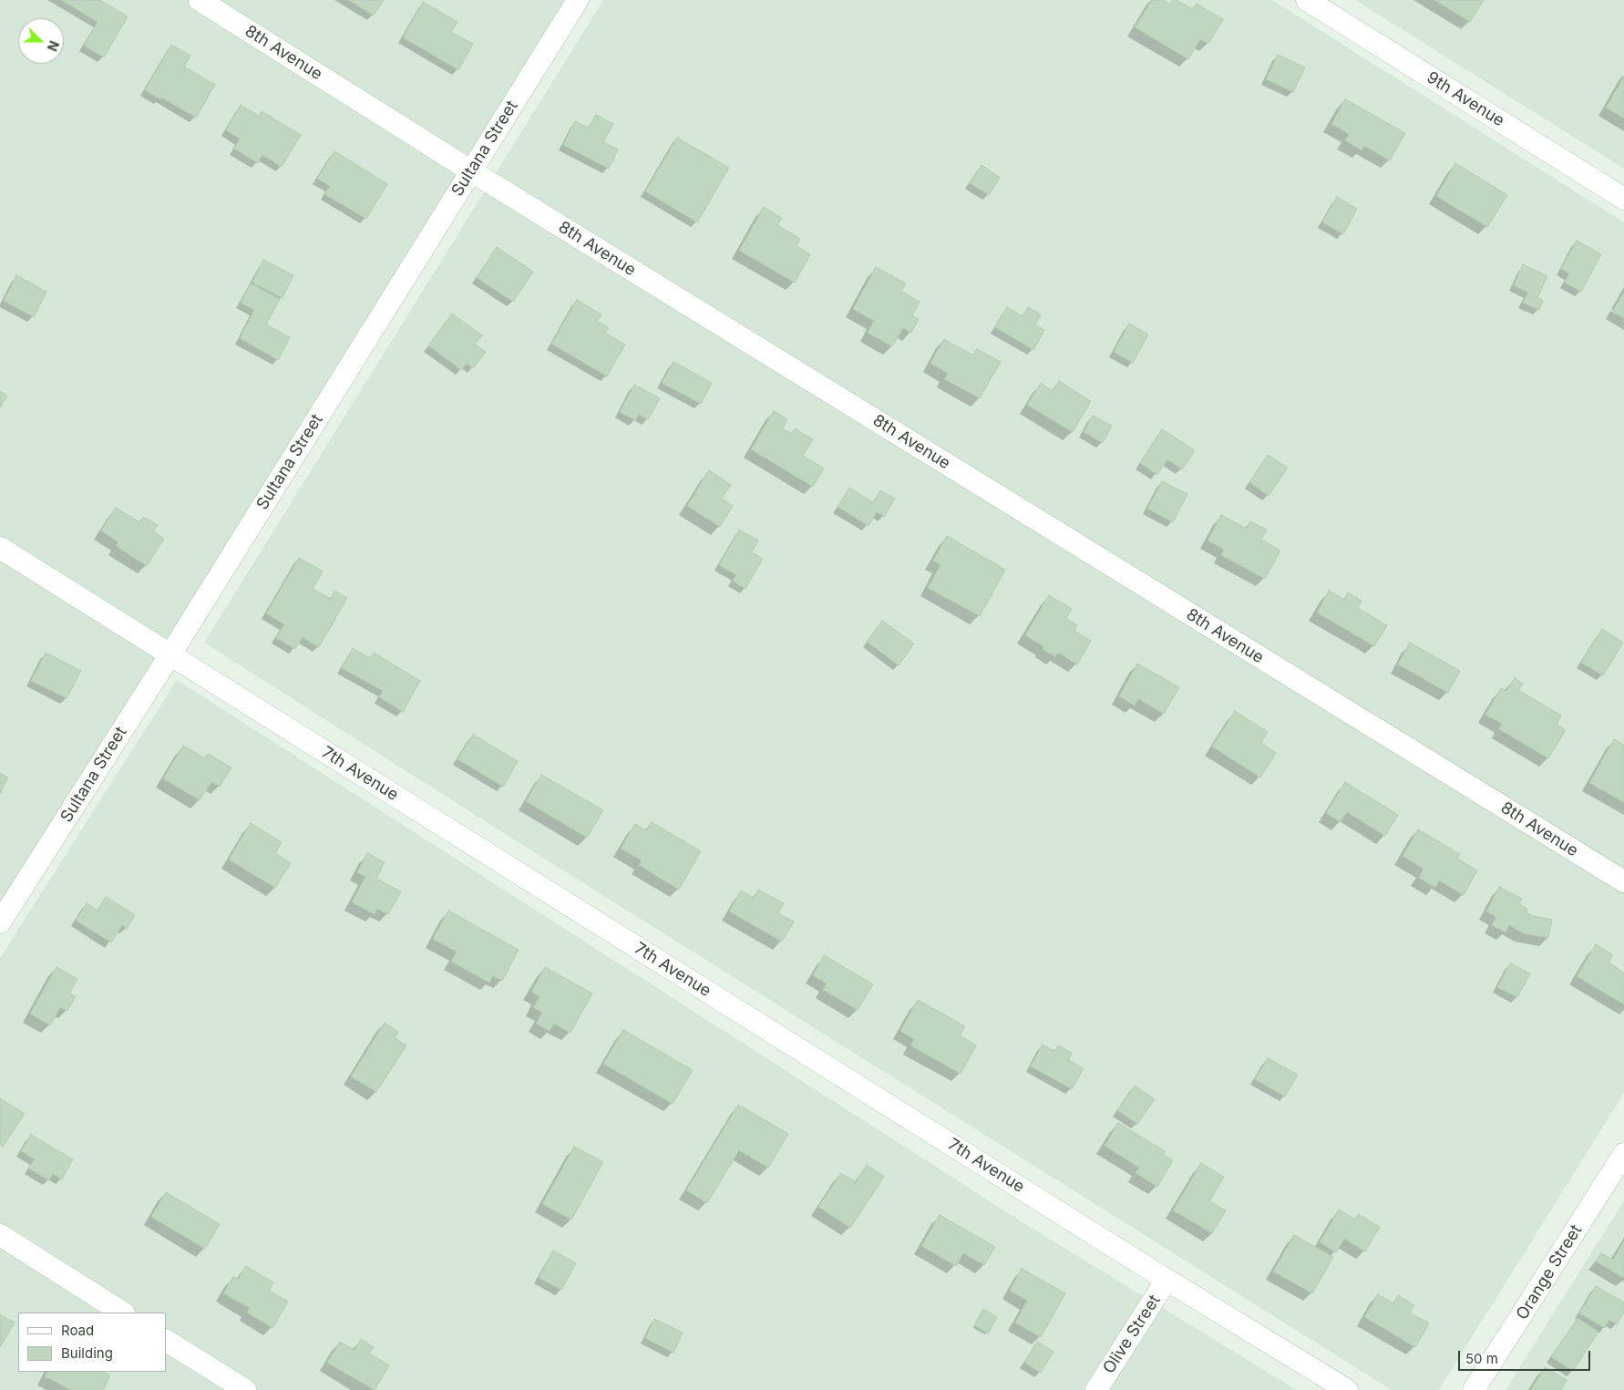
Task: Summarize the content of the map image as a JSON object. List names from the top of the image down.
{
  "streets": {
    "street": [
      "8th Avenue",
      "9th Avenue",
      "Sultana Street",
      "7th Avenue",
      "Orange Street",
      "Olive Street"
    ]
  },
  "crossings": [
    ["8th Avenue", "Sultana Street"],
    ["Sultana Street", "7th Avenue"],
    ["7th Avenue", "Olive Street"]
  ],
  "legend": ["Road", "Building"],
  "scale_bar": "50 m",
  "north": "right"
}
